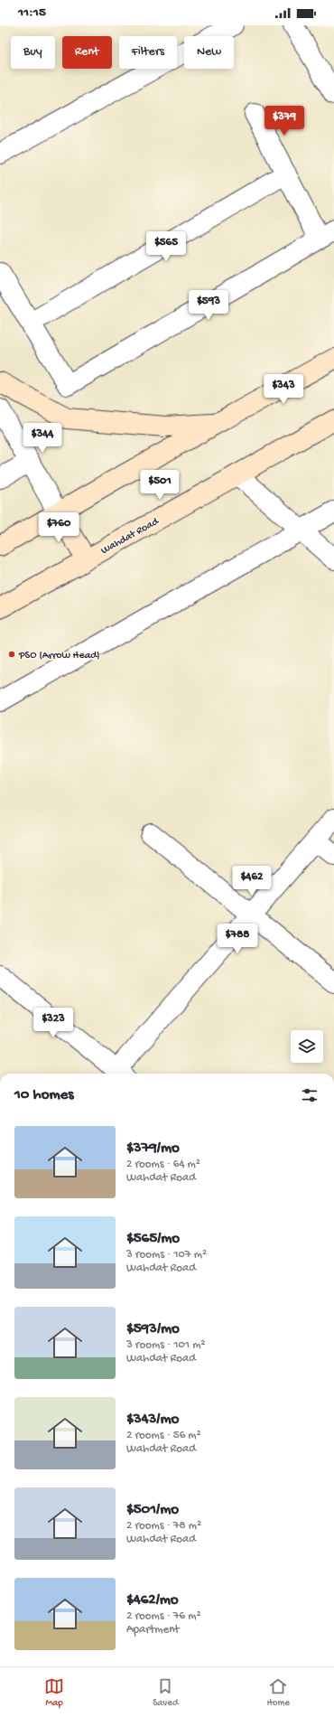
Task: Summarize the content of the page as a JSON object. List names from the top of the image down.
{
  "streets": {
    "main road": ["Wahdat Road"]
  },
  "places": ["PSO (Arrow Head)"],
  "page": {
    "status": "11:15",
    "chip": [
      "Buy",
      "Rent",
      "Filters",
      "New"
    ],
    "price": [
      "$379",
      "$565",
      "$593",
      "$343",
      "$344",
      "$501",
      "$760",
      "$462",
      "$788",
      "$323"
    ],
    "heading": "10 homes",
    "list": [
      {
        "name": "$379/mo",
        "note": "2 rooms · 64 m² · Wahdat Road"
      },
      {
        "name": "$565/mo",
        "note": "3 rooms · 107 m² · Wahdat Road"
      },
      {
        "name": "$593/mo",
        "note": "3 rooms · 101 m² · Wahdat Road"
      },
      {
        "name": "$343/mo",
        "note": "2 rooms · 56 m² · Wahdat Road"
      },
      {
        "name": "$501/mo",
        "note": "2 rooms · 78 m² · Wahdat Road"
      },
      {
        "name": "$462/mo",
        "note": "2 rooms · 76 m² · Apartment"
      }
    ],
    "tabs": ["Map", "Saved", "Home"]
  }
}
